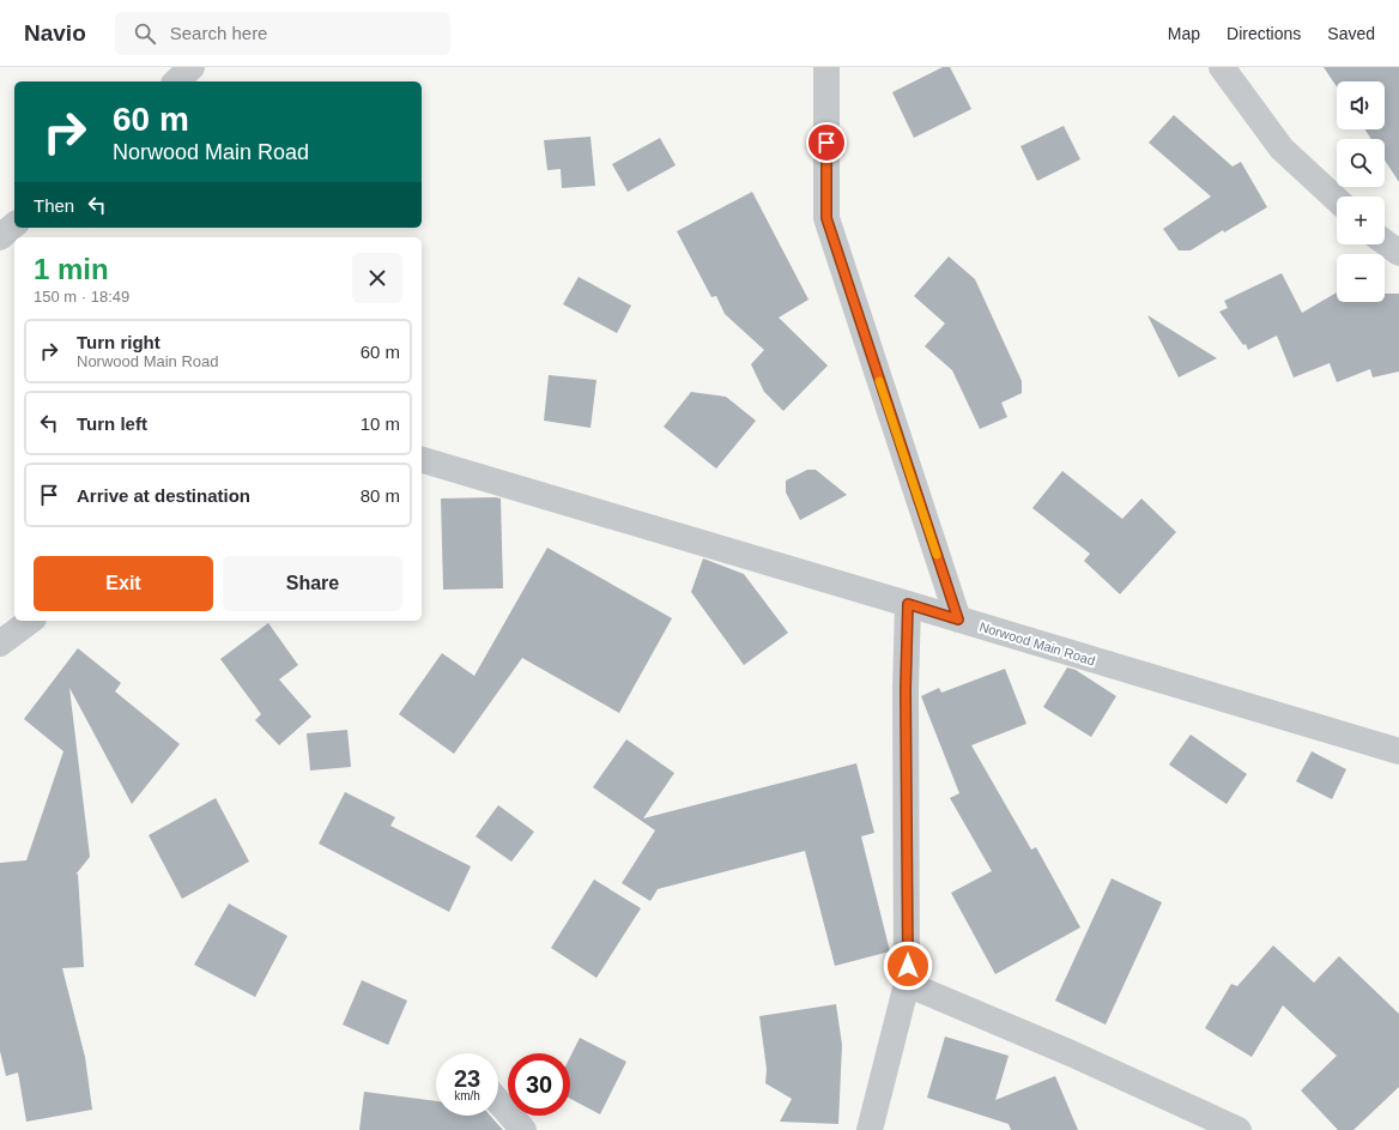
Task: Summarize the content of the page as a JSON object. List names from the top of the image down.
{
  "streets": {
    "street": ["Norwood Main Road"]
  },
  "page": {
    "header": "Navio",
    "search": "Search here",
    "nav": ["Map", "Directions", "Saved"],
    "map_buttons": ["+", "−"],
    "turn": ["60 m", "Norwood Main Road"],
    "then": "Then",
    "heading": ["1 min", "150 m · 18:49"],
    "list": [
      {
        "name": "Turn right",
        "note": "Norwood Main Road",
        "value": "60 m"
      },
      {
        "name": "Turn left",
        "value": "10 m"
      },
      {
        "name": "Arrive at destination",
        "value": "80 m"
      }
    ],
    "buttons": ["Exit", "Share"],
    "speed": "23 km/h",
    "limit": "30"
  }
}
